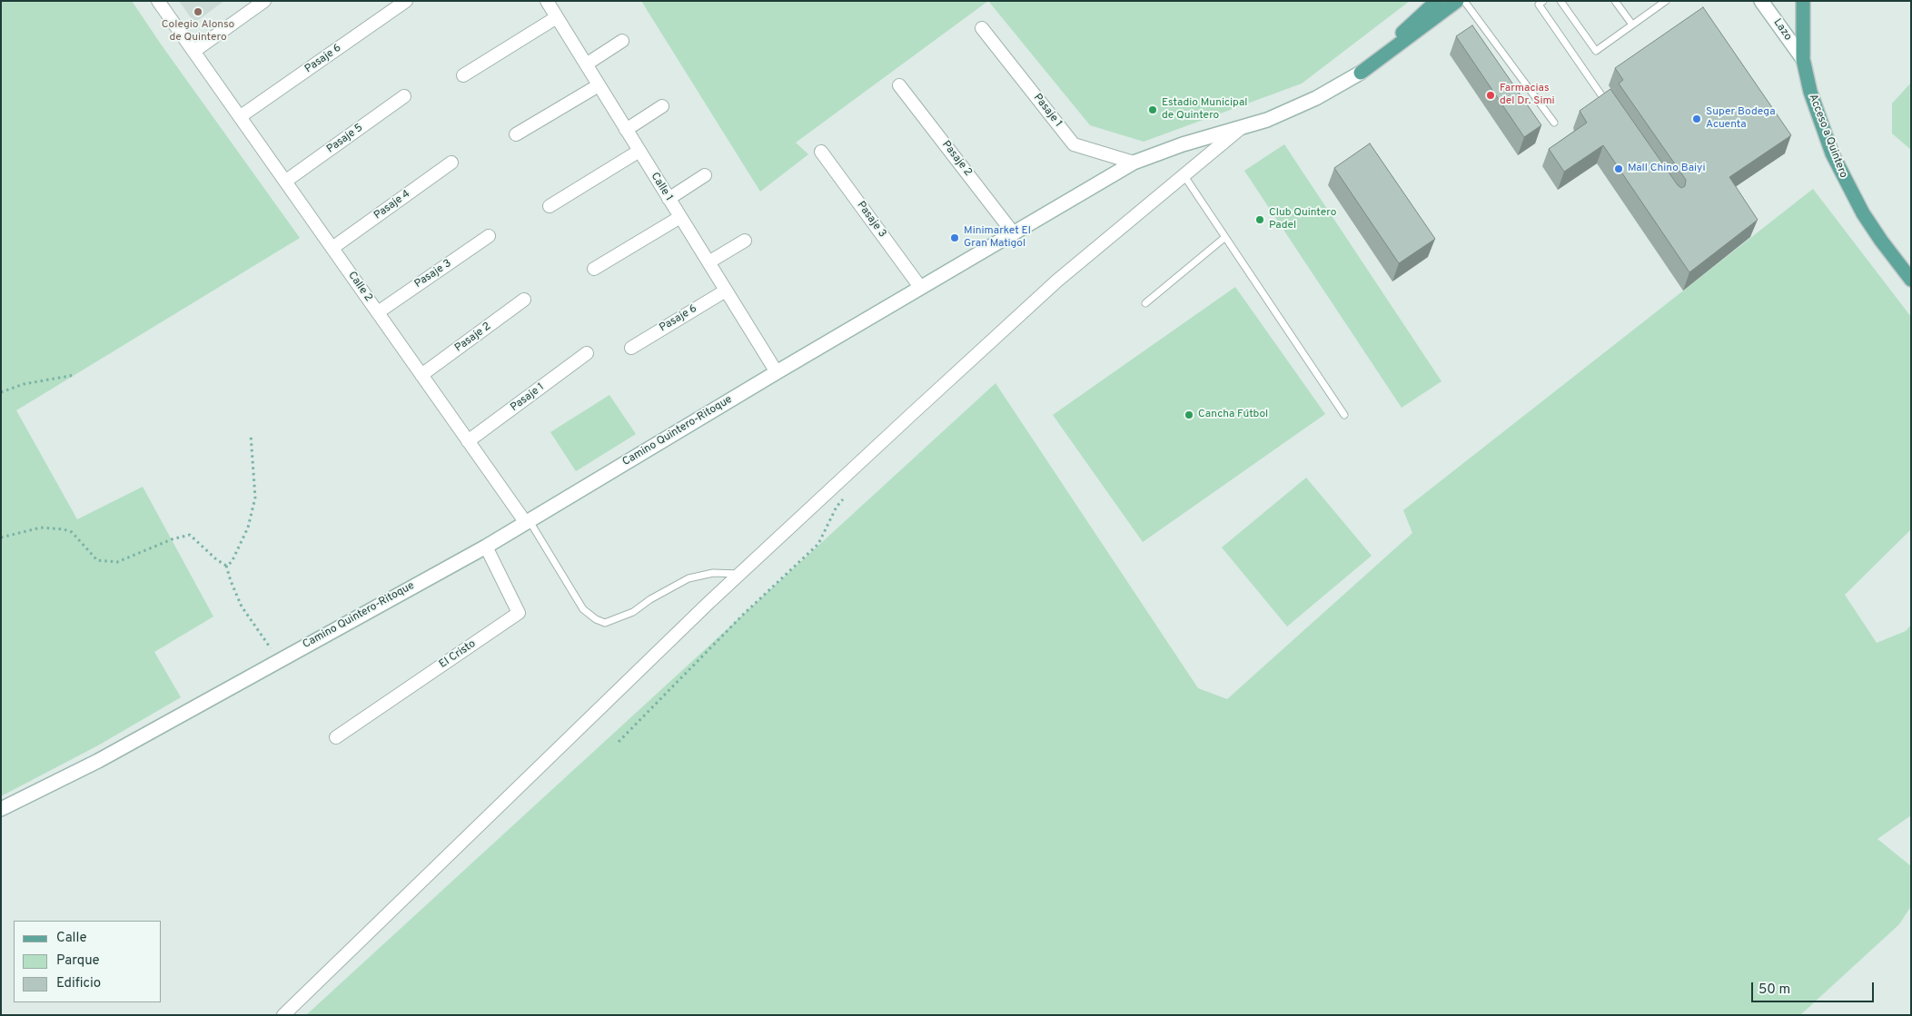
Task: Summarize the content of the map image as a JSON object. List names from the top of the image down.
{
  "streets": {
    "main road": ["Lazo", "Acceso a Quintero", "Camino Quintero-Ritoque"],
    "street": [
      "Pasaje 6",
      "Pasaje 1",
      "Pasaje 5",
      "Pasaje 2",
      "Calle 1",
      "Pasaje 4",
      "Pasaje 3",
      "Calle 2",
      "El Cristo"
    ]
  },
  "crossings": [
    ["Lazo", "Acceso a Quintero"],
    ["Pasaje 6", "Calle 1"],
    ["Pasaje 6", "Calle 2"],
    ["Pasaje 1", "Calle 2"],
    ["Pasaje 1", "Camino Quintero-Ritoque"],
    ["Pasaje 5", "Calle 2"],
    ["Pasaje 2", "Calle 2"],
    ["Pasaje 2", "Camino Quintero-Ritoque"],
    ["Calle 1", "Camino Quintero-Ritoque"],
    ["Pasaje 4", "Calle 2"],
    ["Pasaje 3", "Calle 2"],
    ["Pasaje 3", "Camino Quintero-Ritoque"],
    ["Calle 2", "Camino Quintero-Ritoque"],
    ["Camino Quintero-Ritoque", "El Cristo"]
  ],
  "places": [
    "Colegio Alonso de Quintero",
    "Farmacias del Dr. Simi",
    "Estadio Municipal de Quintero",
    "Super Bodega Acuenta",
    "Mall Chino Baiyi",
    "Club Quintero Padel",
    "Minimarket El Gran Matigol",
    "Cancha Fútbol"
  ],
  "legend": ["Calle", "Parque", "Edificio"],
  "scale_bar": "50 m"
}
